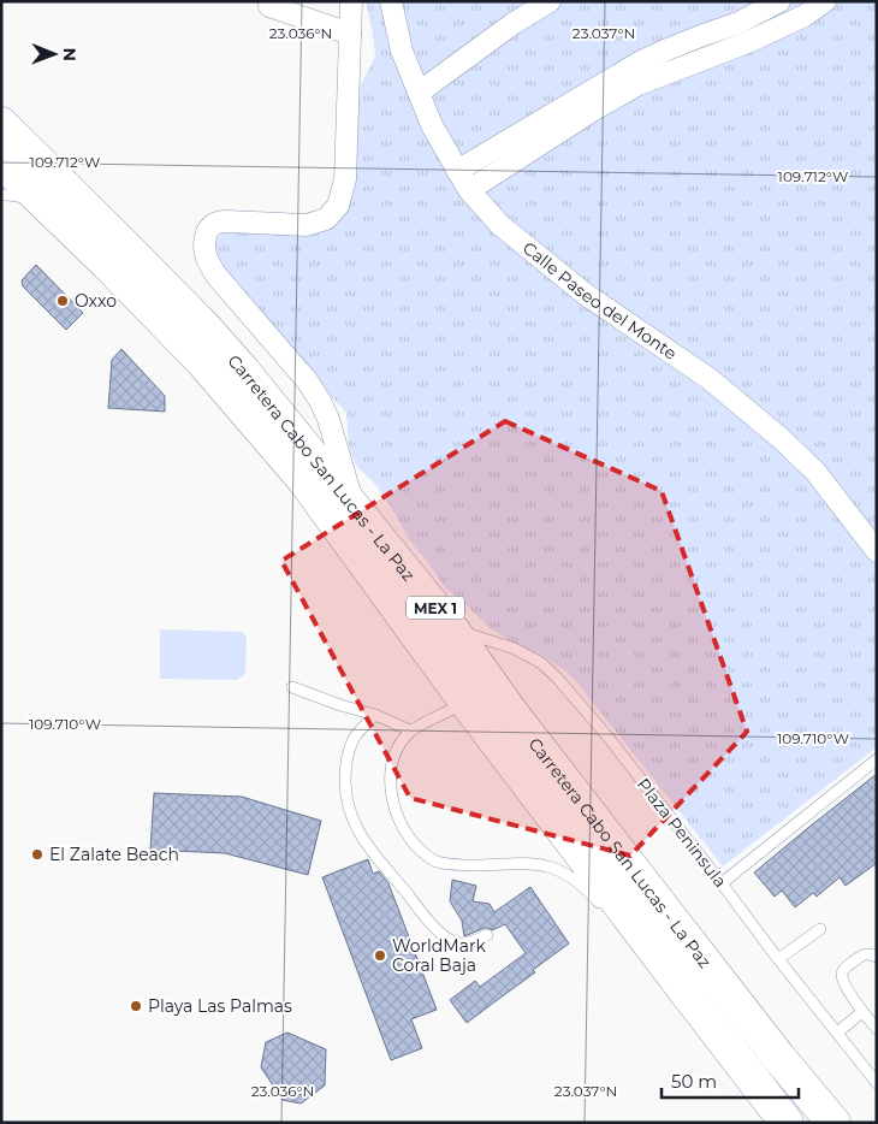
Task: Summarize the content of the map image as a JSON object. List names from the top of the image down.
{
  "streets": {
    "highway": ["Carretera Cabo San Lucas - La Paz", "MEX 1"],
    "street": ["Calle Paseo del Monte"],
    "lane": ["Plaza Peninsula"]
  },
  "crossings": [
    ["Carretera Cabo San Lucas - La Paz", "Plaza Peninsula"]
  ],
  "places": [
    "Oxxo",
    "El Zalate Beach",
    "WorldMark Coral Baja",
    "Playa Las Palmas"
  ],
  "scale_bar": "50 m",
  "north": "right",
  "coordinates": [
    "23.036°N",
    "23.037°N",
    "109.712°W",
    "109.710°W"
  ]
}
